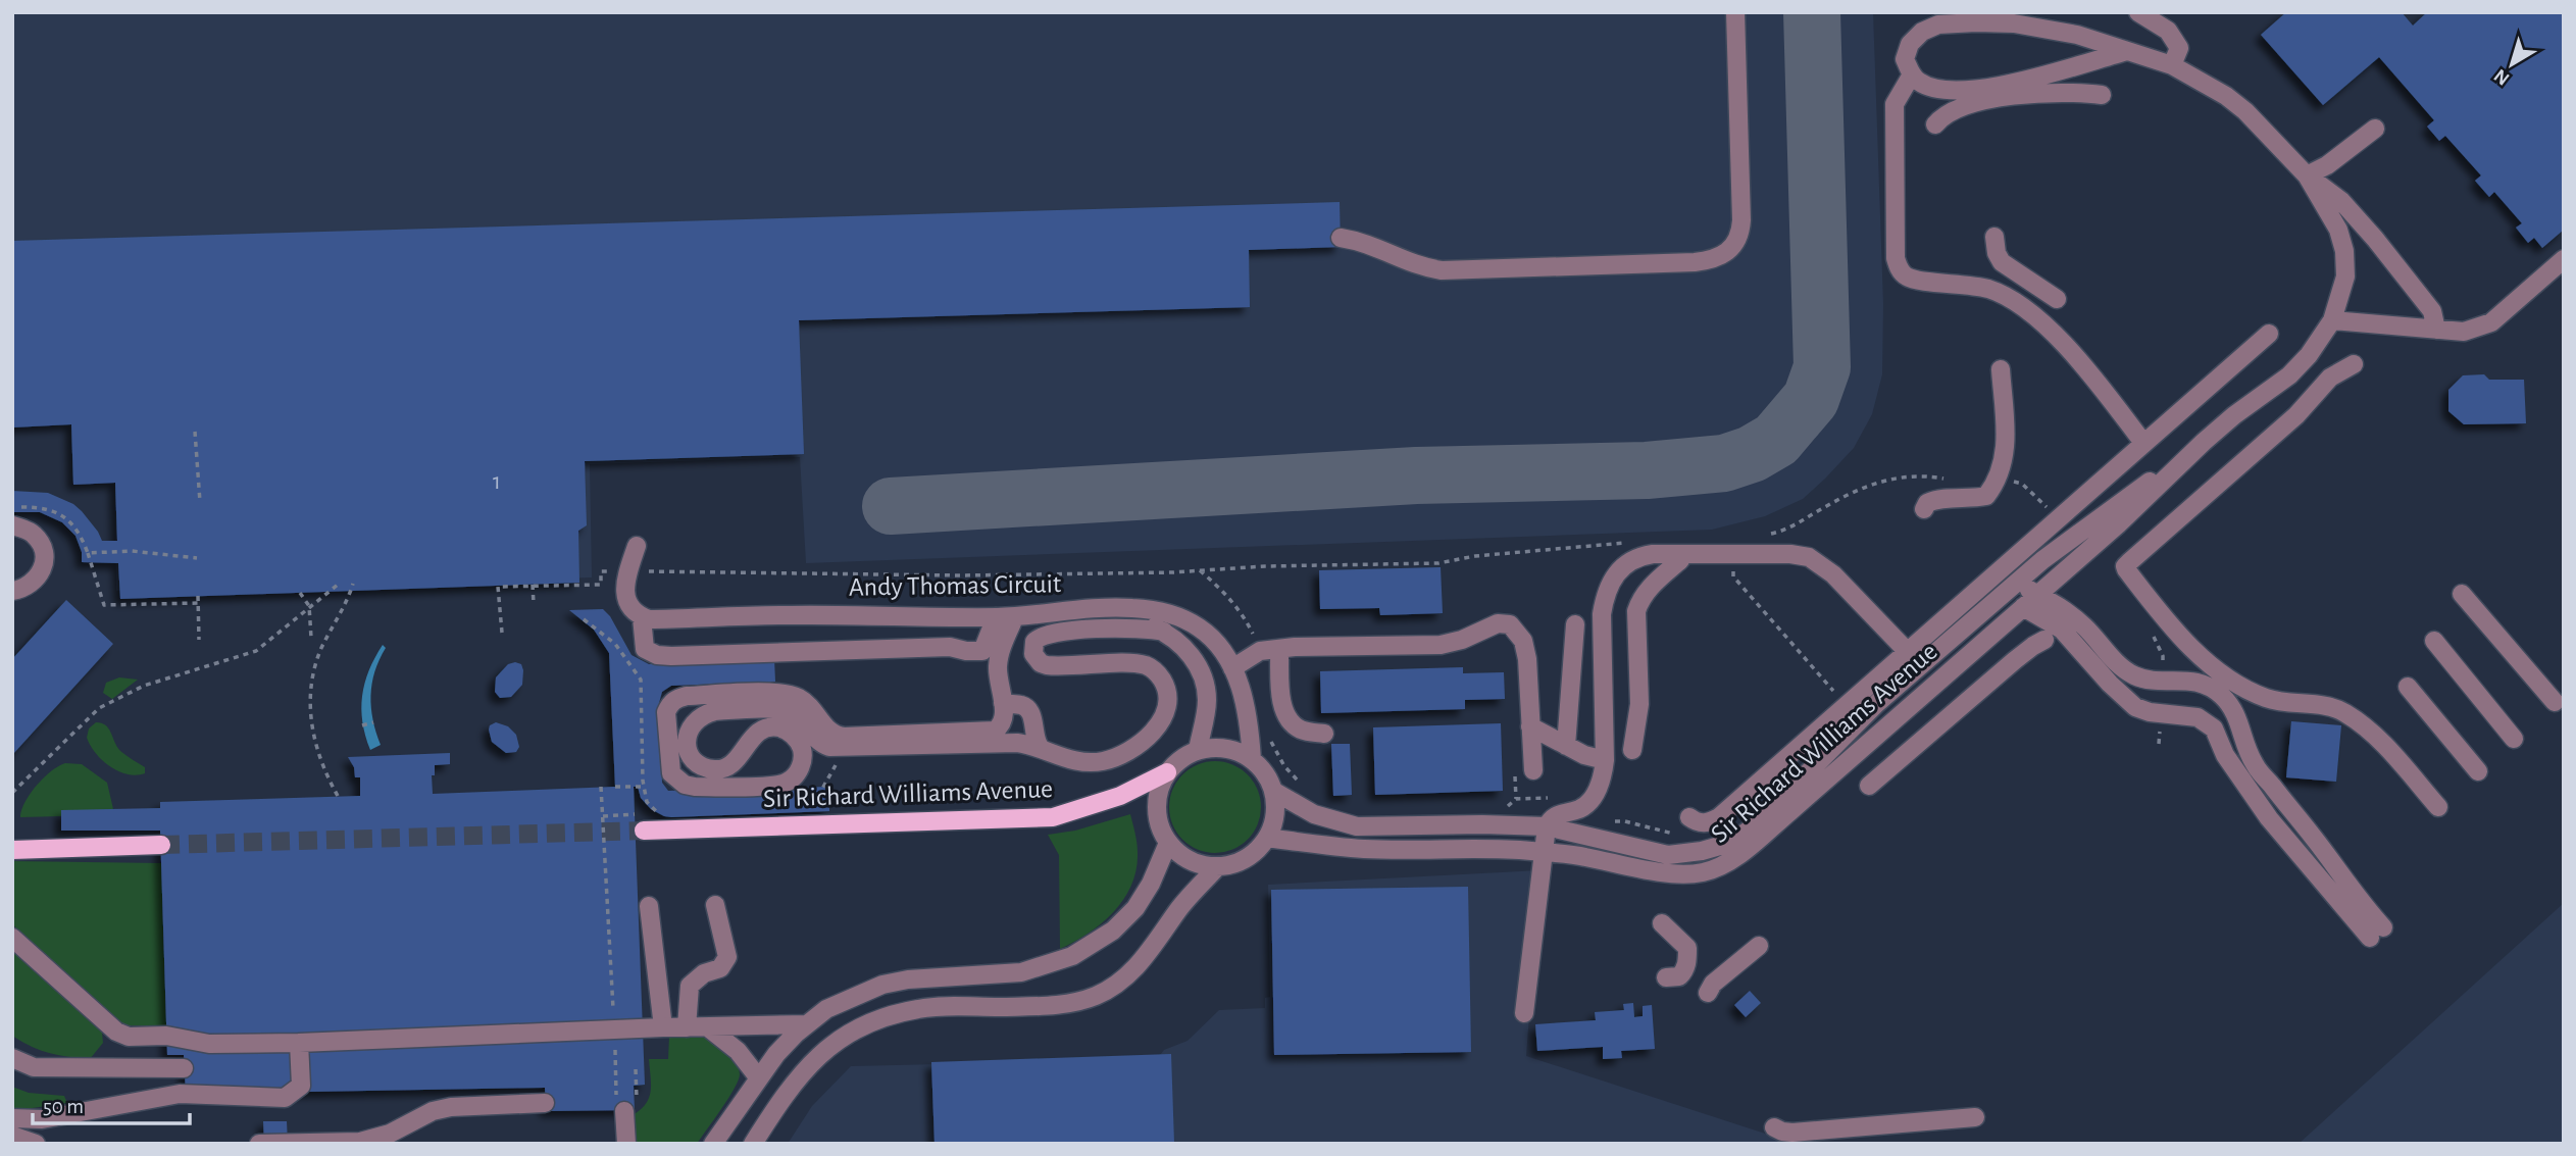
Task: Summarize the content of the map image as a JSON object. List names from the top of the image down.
{
  "streets": {
    "main road": ["Sir Richard Williams Avenue"],
    "street": ["Andy Thomas Circuit"]
  },
  "crossings": [
    ["Andy Thomas Circuit", "Sir Richard Williams Avenue"]
  ],
  "house_numbers": ["1"],
  "scale_bar": "50 m",
  "north": "bottom left"
}
